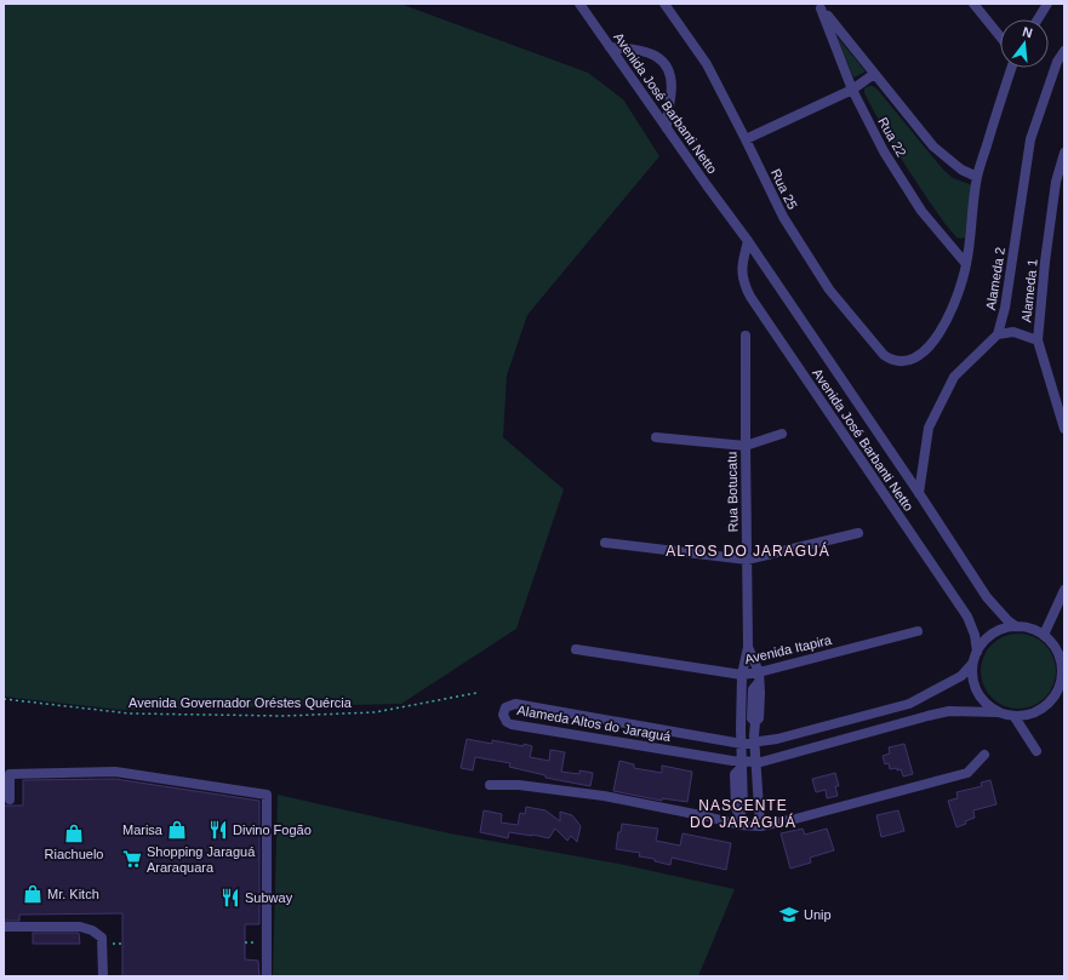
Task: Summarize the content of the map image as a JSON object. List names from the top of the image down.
{
  "streets": {
    "street": [
      "Avenida José Barbanti Netto",
      "Rua 22",
      "Rua 25",
      "Alameda 2",
      "Alameda 1",
      "Rua Botucatu",
      "Avenida Itapira",
      "Alameda Altos do Jaraguá"
    ],
    "path": ["Avenida Governador Oréstes Quércia"]
  },
  "crossings": [
    ["Avenida José Barbanti Netto", "Alameda Altos do Jaraguá"],
    ["Rua 22", "Rua 25"],
    ["Rua Botucatu", "Avenida Itapira"],
    ["Rua Botucatu", "Alameda Altos do Jaraguá"]
  ],
  "districts": ["ALTOS DO JARAGUÁ", "NASCENTE DO JARAGUÁ"],
  "places": {
    "shop": ["Marisa", "Riachuelo", "Mr. Kitch"],
    "restaurant": ["Divino Fogão", "Subway"],
    "supermarket": ["Shopping Jaraguá Araraquara"],
    "school or university": ["Unip"]
  },
  "north": "top"
}
